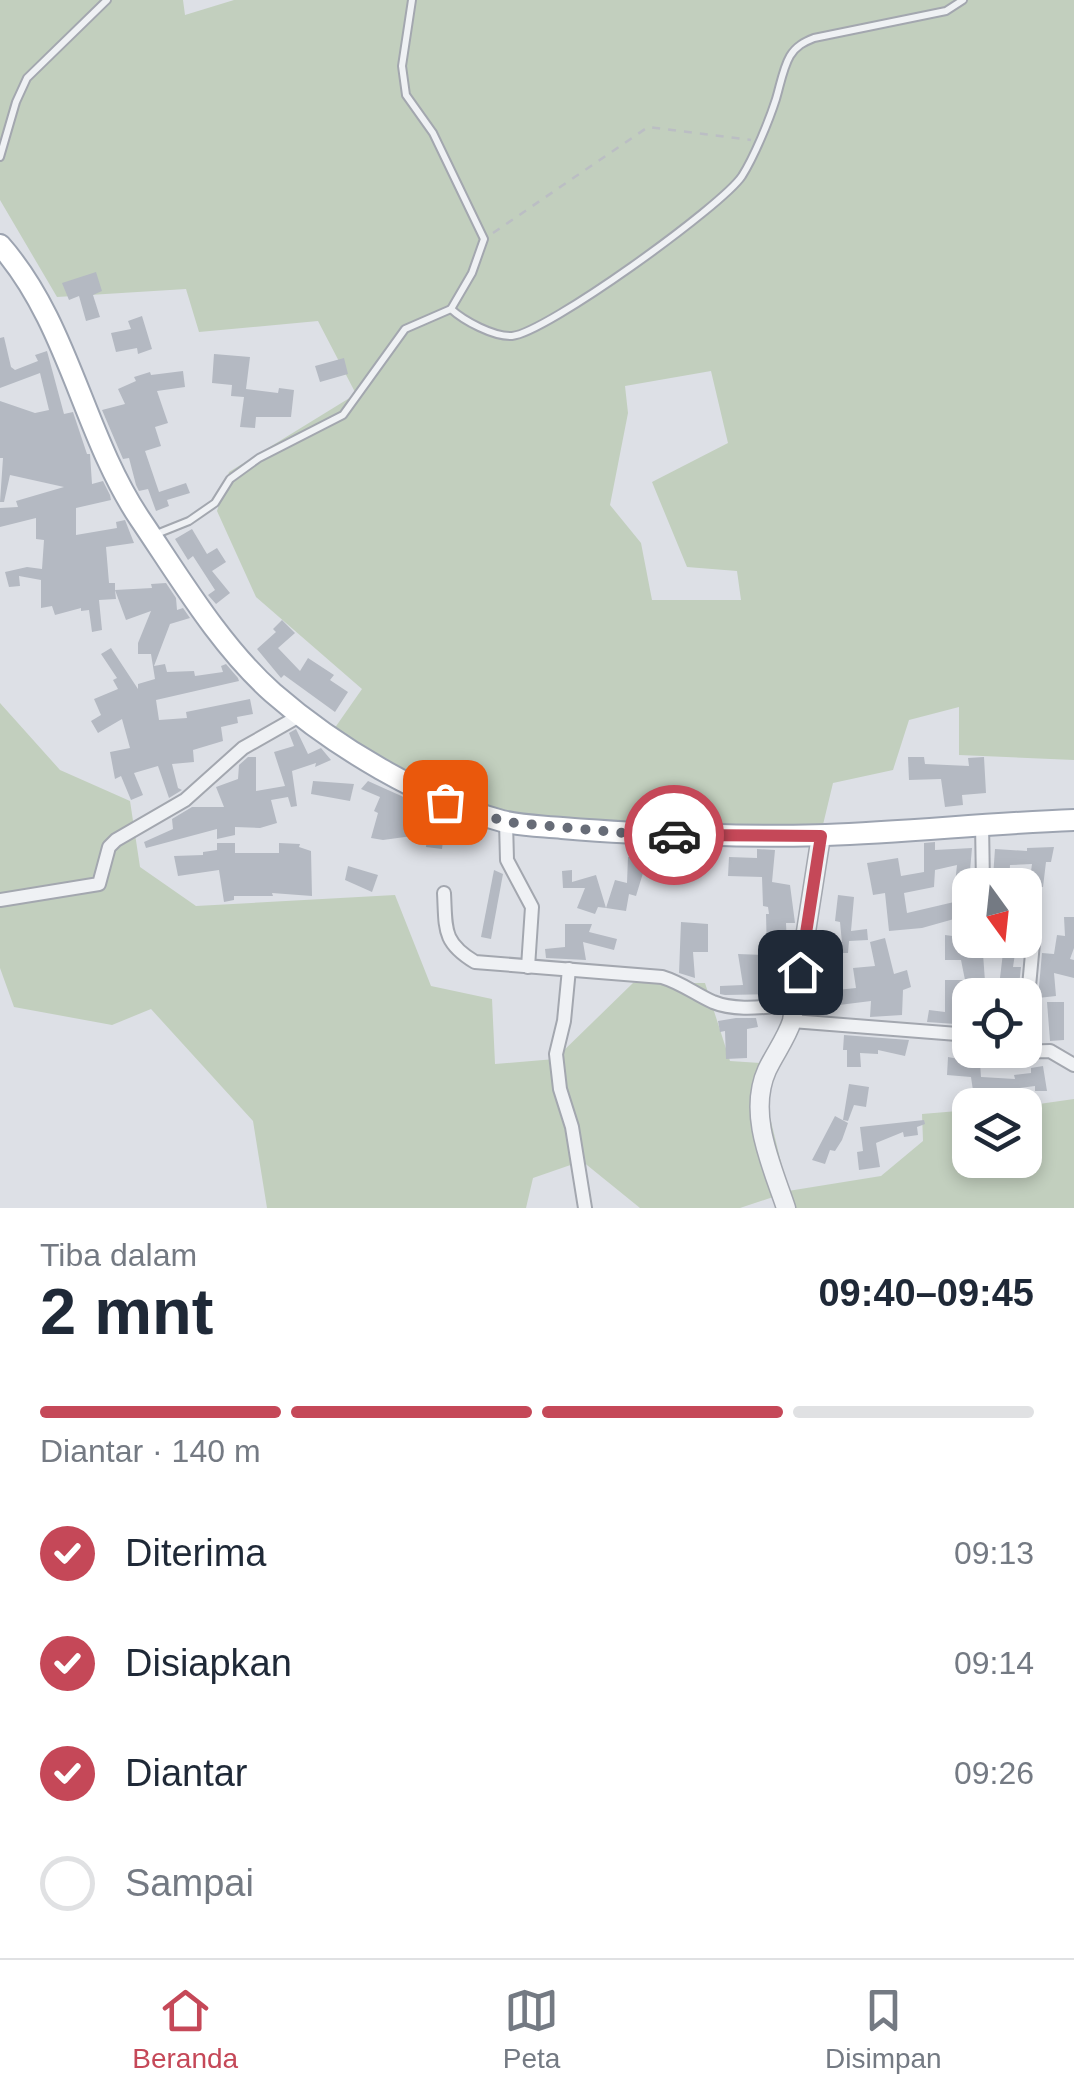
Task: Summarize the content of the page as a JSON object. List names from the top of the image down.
{
  "north": "bottom",
  "page": {
    "heading": ["2 mnt", "Tiba dalam", "09:40–09:45"],
    "bar": "Diantar · 140 m",
    "list": [
      ["Diterima", "09:13"],
      ["Disiapkan", "09:14"],
      ["Diantar", "09:26"],
      "Sampai"
    ],
    "tabs": ["Beranda", "Peta", "Disimpan"]
  }
}
